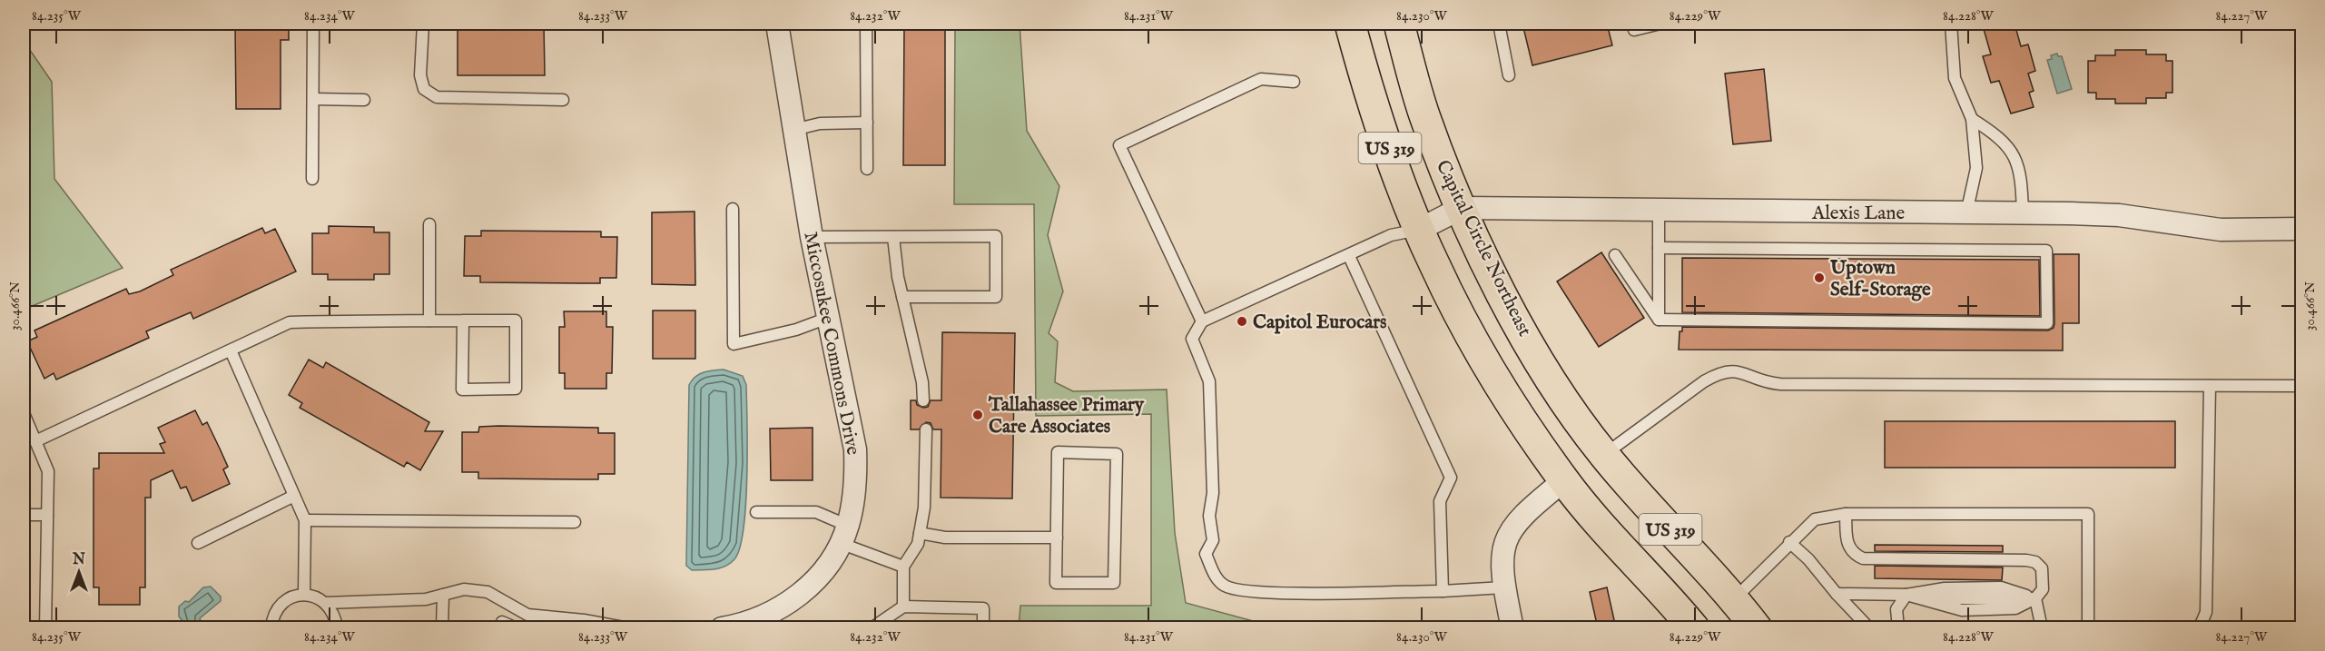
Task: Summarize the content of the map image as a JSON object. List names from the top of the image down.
{
  "streets": {
    "main road": ["US 319", "Capital Circle Northeast"],
    "street": ["Alexis Lane", "Miccosukee Commons Drive"]
  },
  "crossings": [
    ["US 319", "Alexis Lane"],
    ["Alexis Lane", "Capital Circle Northeast"]
  ],
  "places": ["Uptown Self-Storage", "Capitol Eurocars", "Tallahassee Primary Care Associates"],
  "north": "top",
  "coordinates": [
    "84.235°W",
    "84.234°W",
    "84.233°W",
    "84.232°W",
    "84.231°W",
    "84.230°W",
    "84.229°W",
    "84.228°W",
    "84.227°W",
    "30.466°N"
  ]
}
